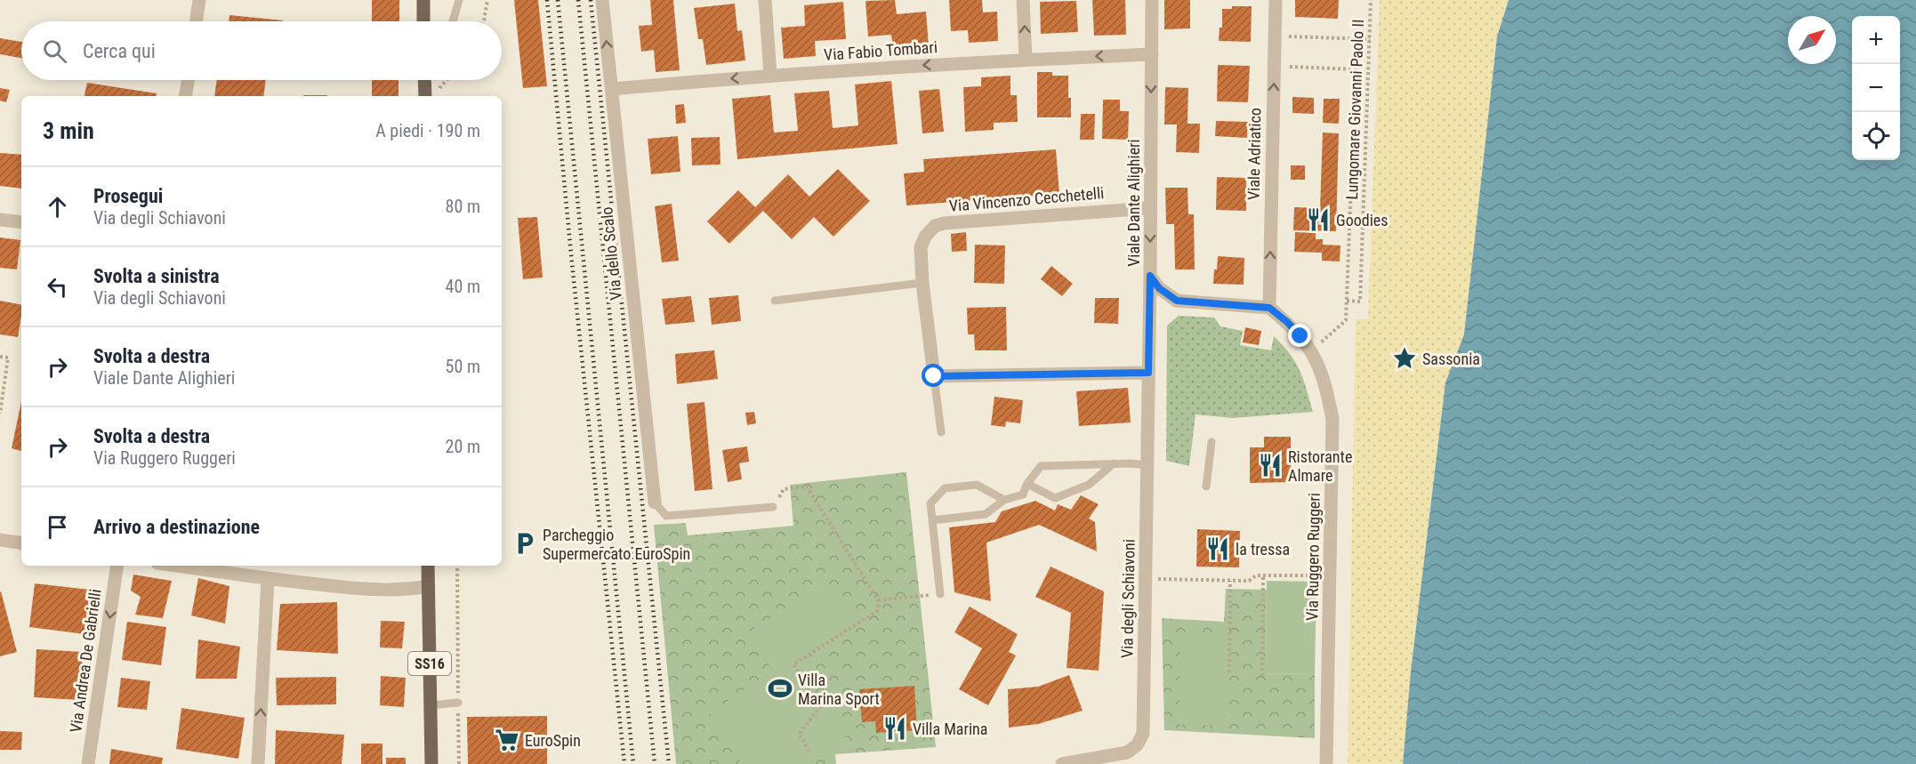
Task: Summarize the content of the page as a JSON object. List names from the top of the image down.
{
  "streets": {
    "main road": ["SS16"],
    "street": [
      "Via Fabio Tombari",
      "Viale Adriatico",
      "Via Vincenzo Cecchetelli",
      "Viale Dante Alighieri",
      "Via dello Scalo",
      "Via Ruggero Ruggeri",
      "Via degli Schiavoni",
      "Via Andrea De Gabrielli"
    ],
    "path": ["Lungomare Giovanni Paolo II"]
  },
  "crossings": [
    ["Via Fabio Tombari", "Viale Dante Alighieri"],
    ["Via Fabio Tombari", "Via dello Scalo"],
    ["Viale Adriatico", "Viale Dante Alighieri"],
    ["Viale Adriatico", "Via Ruggero Ruggeri"],
    ["Via Vincenzo Cecchetelli", "Viale Dante Alighieri"],
    ["Viale Dante Alighieri", "Via Ruggero Ruggeri"],
    ["Viale Dante Alighieri", "Via degli Schiavoni"]
  ],
  "one_way": [
    "Via Fabio Tombari",
    "Viale Adriatico",
    "Viale Dante Alighieri",
    "Via Andrea De Gabrielli"
  ],
  "places": {
    "restaurant": [
      "Goodies",
      "Ristorante Almare",
      "la tressa",
      "Villa Marina"
    ],
    "place": ["Sassonia"],
    "parking": ["Parcheggio Supermercato EuroSpin"],
    "sports": ["Villa Marina Sport"],
    "supermarket": ["EuroSpin"]
  },
  "north": "top right",
  "page": {
    "map_buttons": ["+", "−"],
    "search": "Cerca qui",
    "heading": ["3 min", "A piedi · 190 m"],
    "list": [
      ["Prosegui", "Via degli Schiavoni", "80 m"],
      ["Svolta a sinistra", "Via degli Schiavoni", "40 m"],
      ["Svolta a destra", "Viale Dante Alighieri", "50 m"],
      ["Svolta a destra", "Via Ruggero Ruggeri", "20 m"],
      "Arrivo a destinazione"
    ]
  }
}
